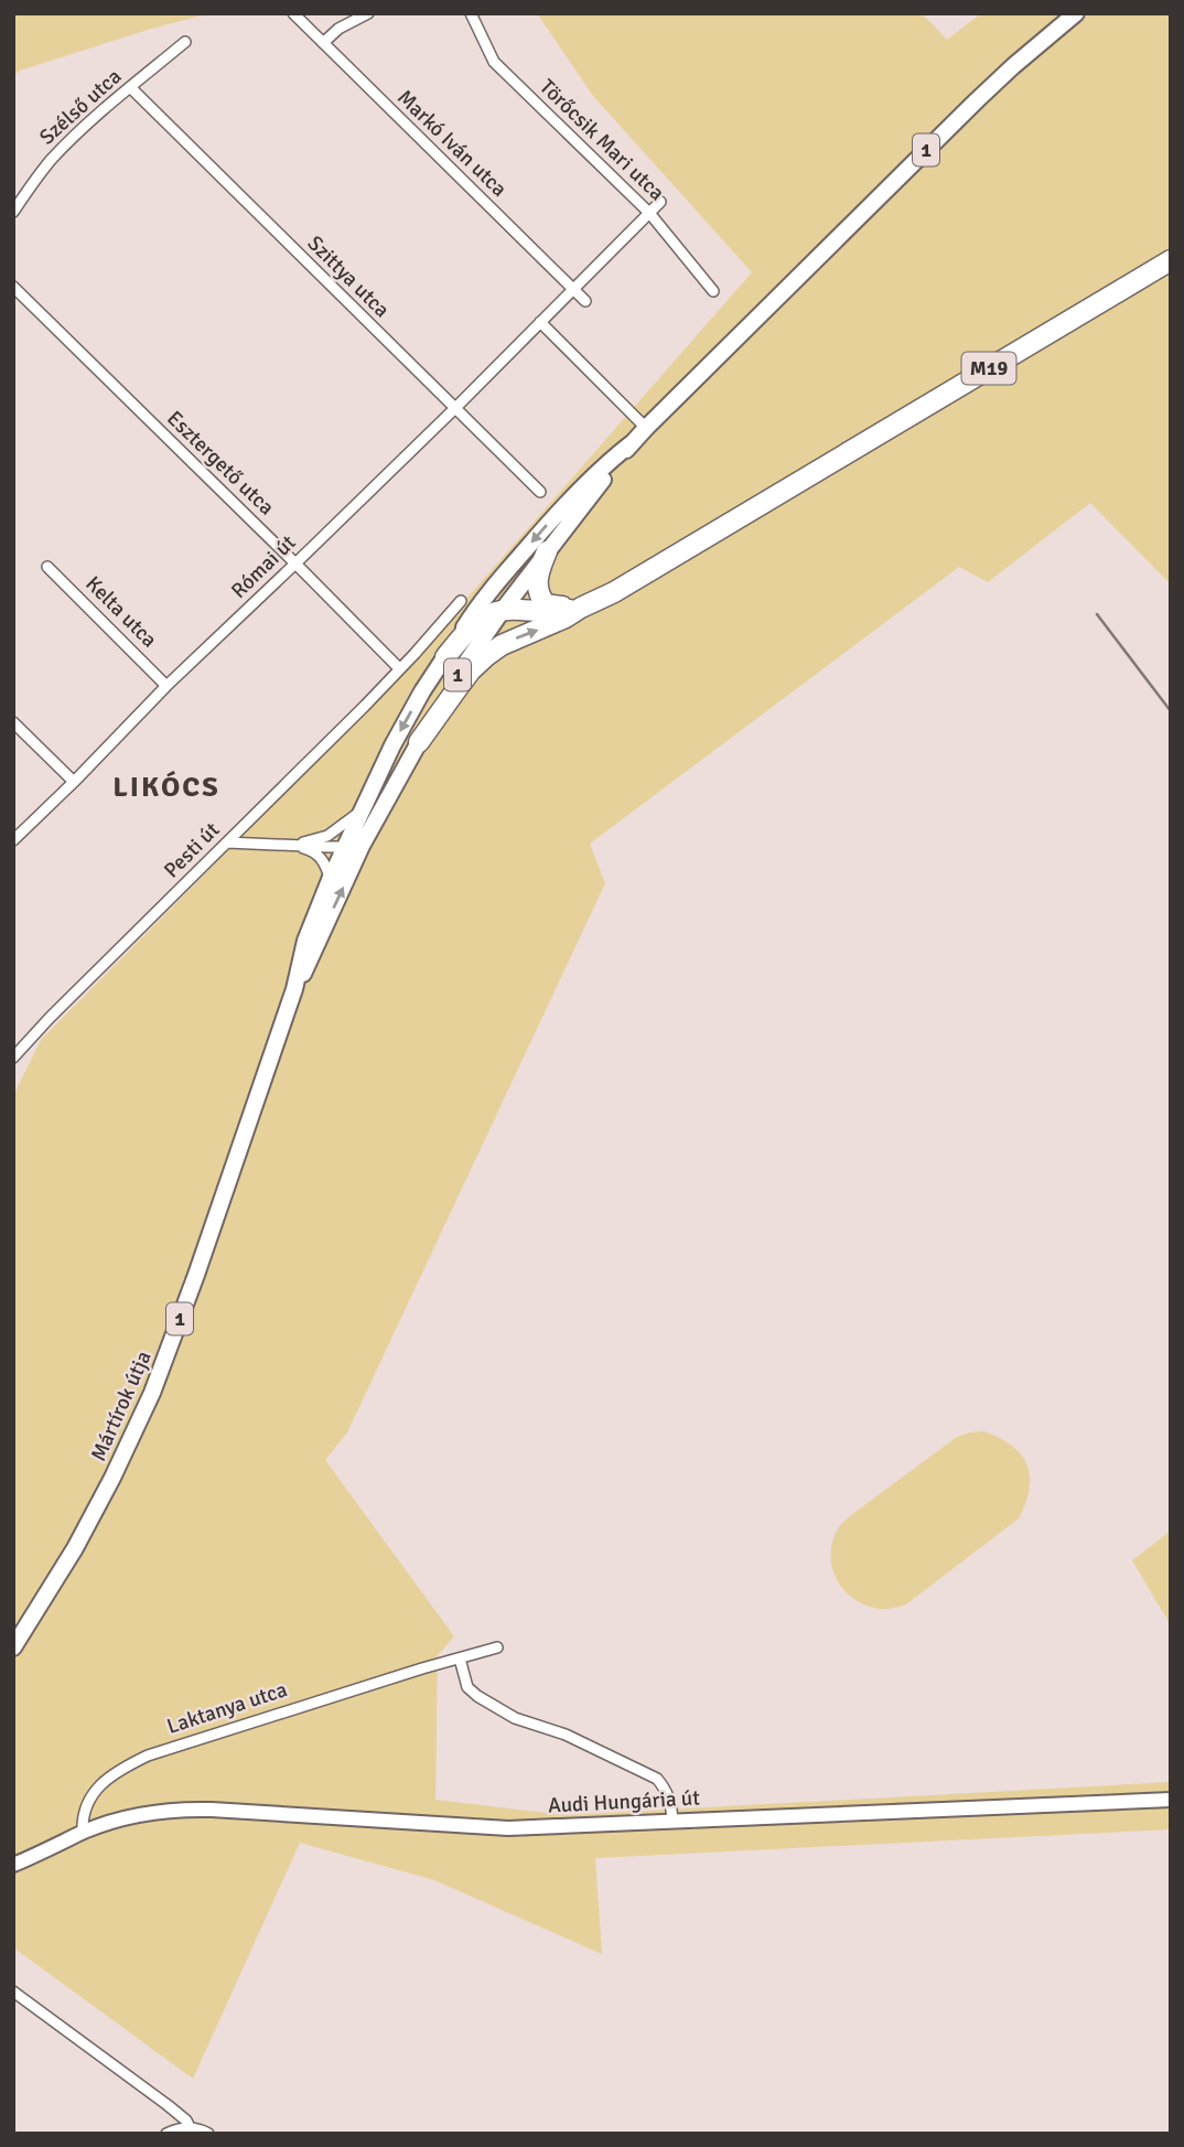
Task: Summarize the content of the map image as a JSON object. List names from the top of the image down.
{
  "streets": {
    "highway": ["M19"],
    "main road": ["1", "Mártírok útja"],
    "street": [
      "Szélső utca",
      "Törőcsik Mari utca",
      "Markó Iván utca",
      "Szittya utca",
      "Esztergető utca",
      "Római út",
      "Kelta utca",
      "Pesti út",
      "Laktanya utca",
      "Audi Hungária út"
    ]
  },
  "crossings": [
    ["Szélső utca", "Szittya utca"],
    ["Törőcsik Mari utca", "Római út"],
    ["Markó Iván utca", "Római út"],
    ["1", "Mártírok útja"],
    ["Szittya utca", "Római út"],
    ["Esztergető utca", "Római út"],
    ["Esztergető utca", "Pesti út"],
    ["Római út", "Kelta utca"],
    ["Laktanya utca", "Audi Hungária út"]
  ],
  "districts": ["LIKÓCS"]
}
